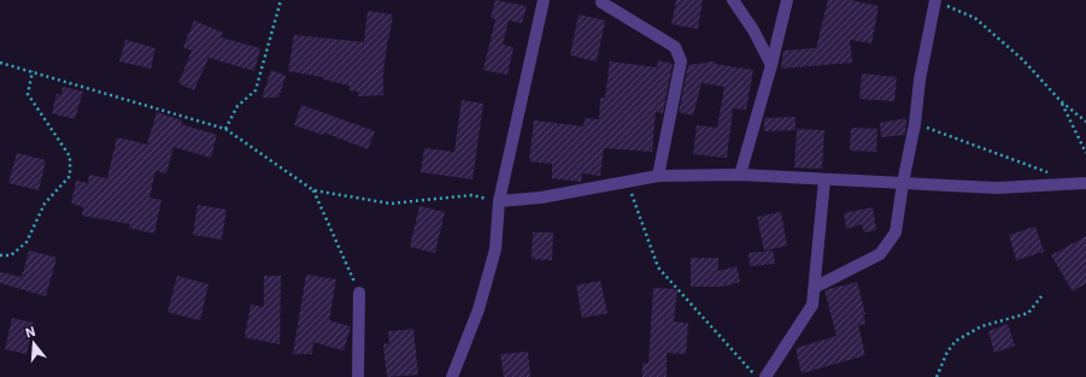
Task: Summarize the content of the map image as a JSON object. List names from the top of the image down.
{
  "north": "top"
}
